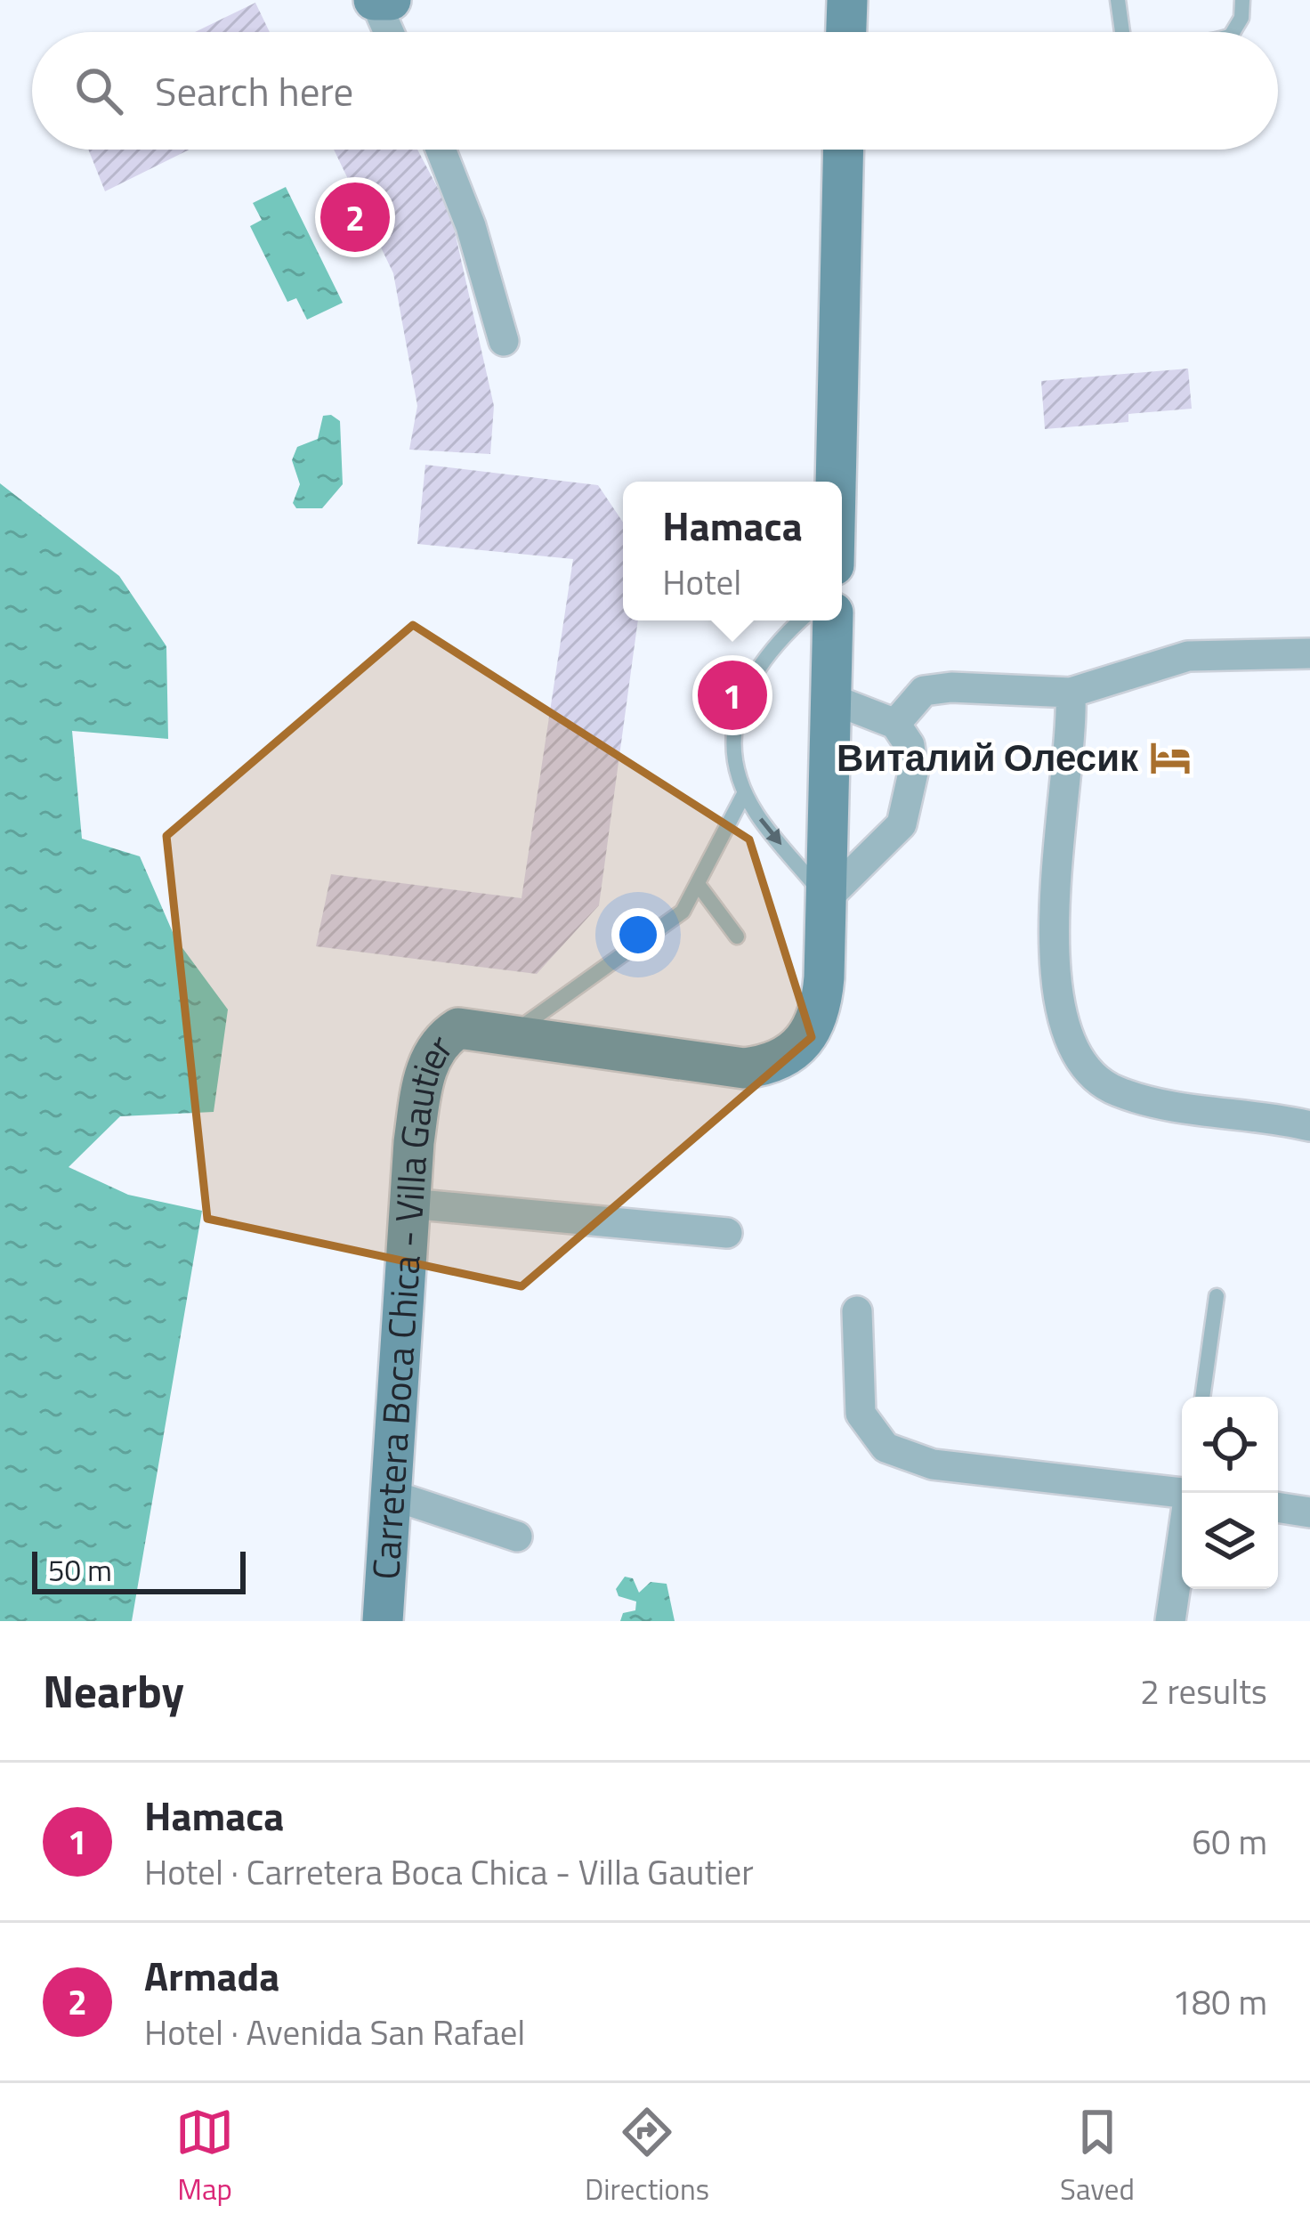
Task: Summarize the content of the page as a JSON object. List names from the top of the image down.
{
  "streets": {
    "main road": ["Carretera Boca Chica - Villa Gautier"]
  },
  "places": {
    "hotel": ["Виталий Олесик"]
  },
  "scale_bar": "50 m",
  "page": {
    "search": "Search here",
    "pins": ["2", "1"],
    "popup": ["Hamaca", "Hotel"],
    "scale": "50 m",
    "heading": ["Nearby", "2 results"],
    "list": [
      {
        "mark": "1",
        "name": "Hamaca",
        "note": "Hotel · Carretera Boca Chica - Villa Gautier",
        "value": "60 m"
      },
      {
        "mark": "2",
        "name": "Armada",
        "note": "Hotel · Avenida San Rafael",
        "value": "180 m"
      }
    ],
    "nav": ["Map", "Directions", "Saved"]
  }
}
